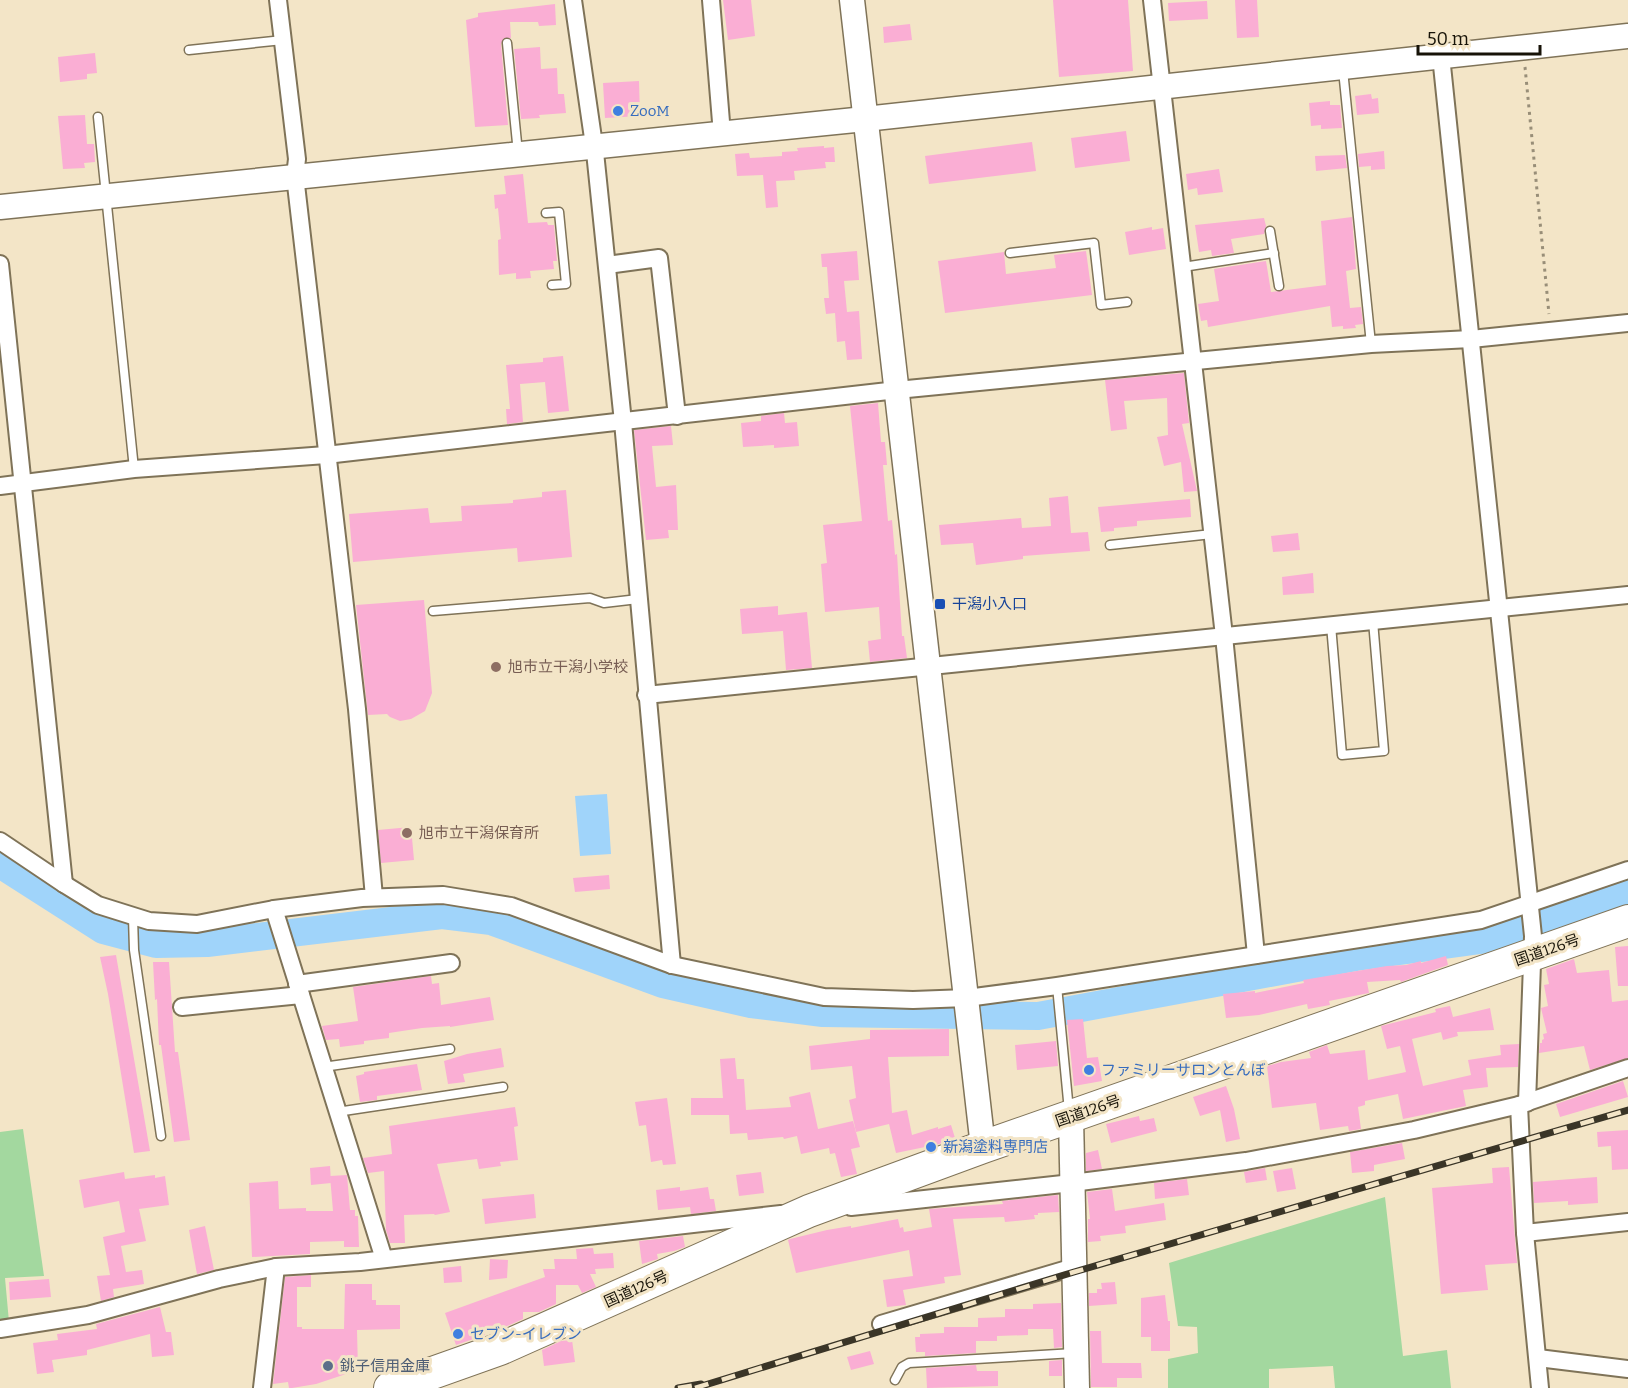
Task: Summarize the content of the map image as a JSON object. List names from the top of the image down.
{
  "streets": {
    "highway": ["国道126号"]
  },
  "places": {
    "other": [
      "ZooM",
      "旭市立干潟小学校",
      "旭市立干潟保育所",
      "ファミリーサロンとんぼ",
      "新潟塗料専門店",
      "セブン-イレブン",
      "銚子信用金庫"
    ],
    "transit": ["干潟小入口"]
  },
  "scale_bar": "50 m"
}
